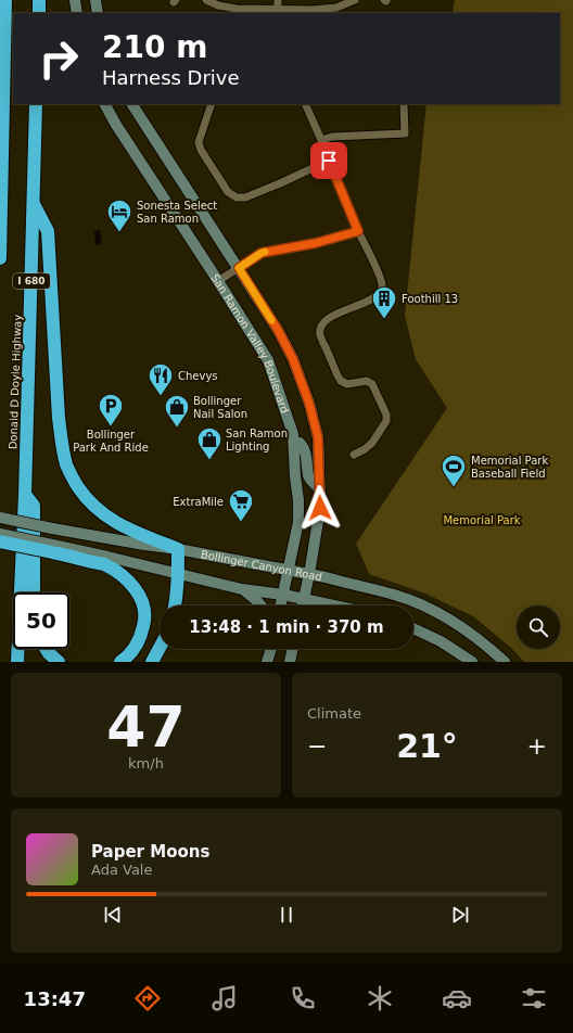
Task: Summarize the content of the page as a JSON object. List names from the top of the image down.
{
  "streets": {
    "highway": ["I 680", "Donald D Doyle Highway"],
    "main road": ["San Ramon Valley Boulevard", "Bollinger Canyon Road"]
  },
  "crossings": [
    ["San Ramon Valley Boulevard", "Bollinger Canyon Road"]
  ],
  "parks": ["Memorial Park"],
  "places": {
    "hotel": ["Sonesta Select San Ramon"],
    "building": ["Foothill 13"],
    "restaurant": ["Chevys"],
    "parking": ["Bollinger Park And Ride"],
    "shop": ["Bollinger Nail Salon", "San Ramon Lighting"],
    "sports": ["Memorial Park Baseball Field"],
    "supermarket": ["ExtraMile"]
  },
  "page": {
    "turn": ["210 m", "Harness Drive"],
    "limit": "50",
    "trip": "13:48 · 1 min · 370 m",
    "tile": [
      ["47", "km/h"],
      "Climate"
    ],
    "heat": ["−", "21°", "+"],
    "song": ["Paper Moons", "Ada Vale"],
    "tabs": "13:47"
  }
}
